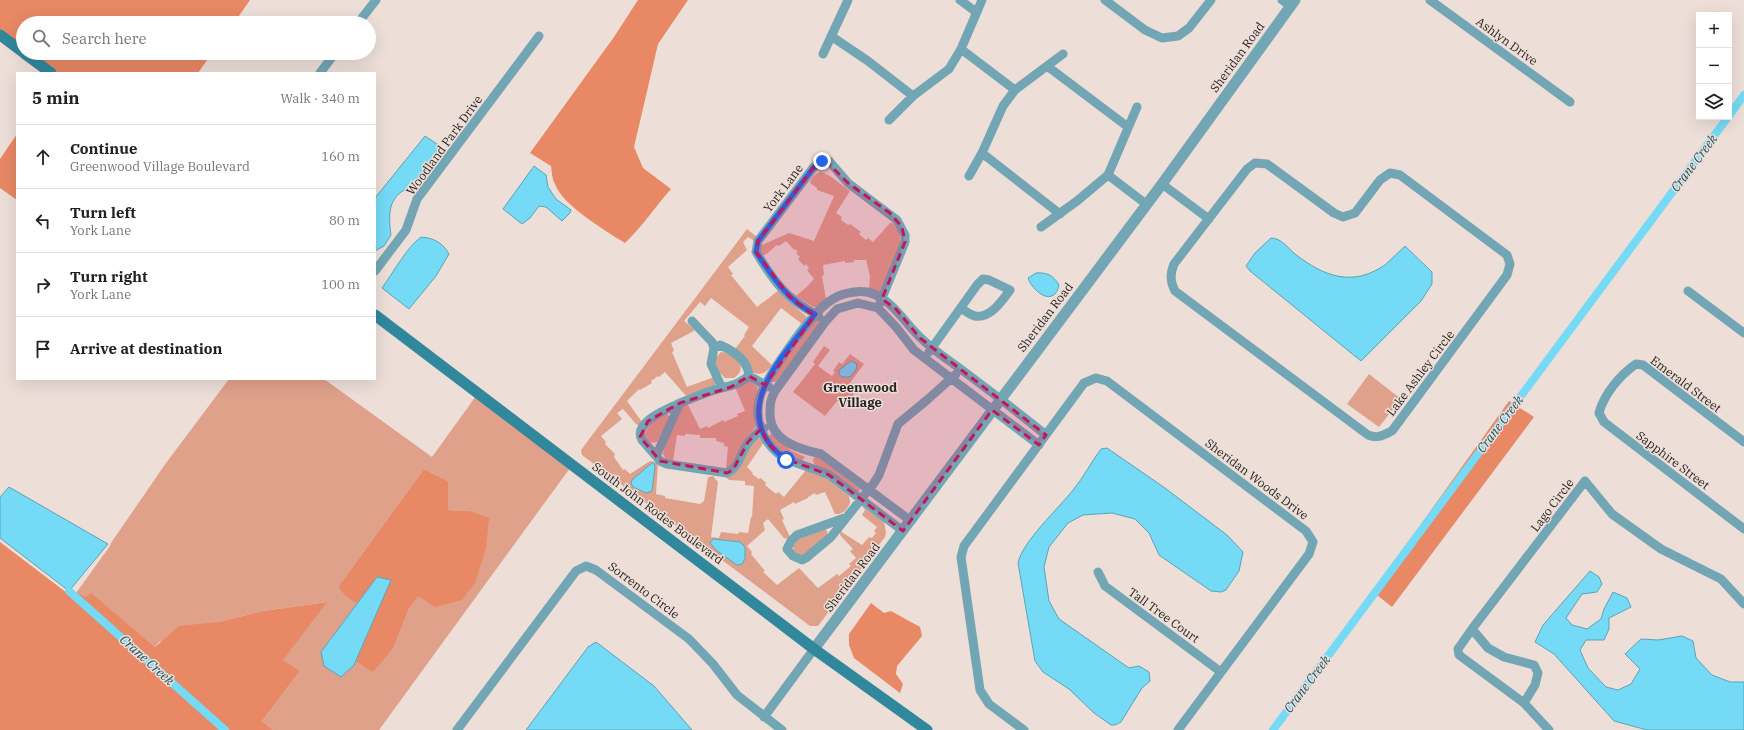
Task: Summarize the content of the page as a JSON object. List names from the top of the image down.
{
  "streets": {
    "main road": ["South John Rodes Boulevard"],
    "street": [
      "Ashlyn Drive",
      "Sheridan Road",
      "Woodland Park Drive",
      "York Lane",
      "Lake Ashley Circle",
      "Emerald Street",
      "Sapphire Street",
      "Sheridan Woods Drive",
      "Lago Circle",
      "Sorrento Circle",
      "Tall Tree Court"
    ]
  },
  "crossings": [
    ["Sheridan Road", "South John Rodes Boulevard"],
    ["Emerald Street", "Sapphire Street"],
    ["Sheridan Woods Drive", "Tall Tree Court"]
  ],
  "districts": ["Greenwood Village"],
  "water": ["Crane Creek"],
  "page": {
    "map_buttons": ["+", "−"],
    "search": "Search here",
    "heading": ["5 min", "Walk · 340 m"],
    "list": [
      ["Continue", "Greenwood Village Boulevard", "160 m"],
      ["Turn left", "York Lane", "80 m"],
      ["Turn right", "York Lane", "100 m"],
      "Arrive at destination"
    ]
  }
}
